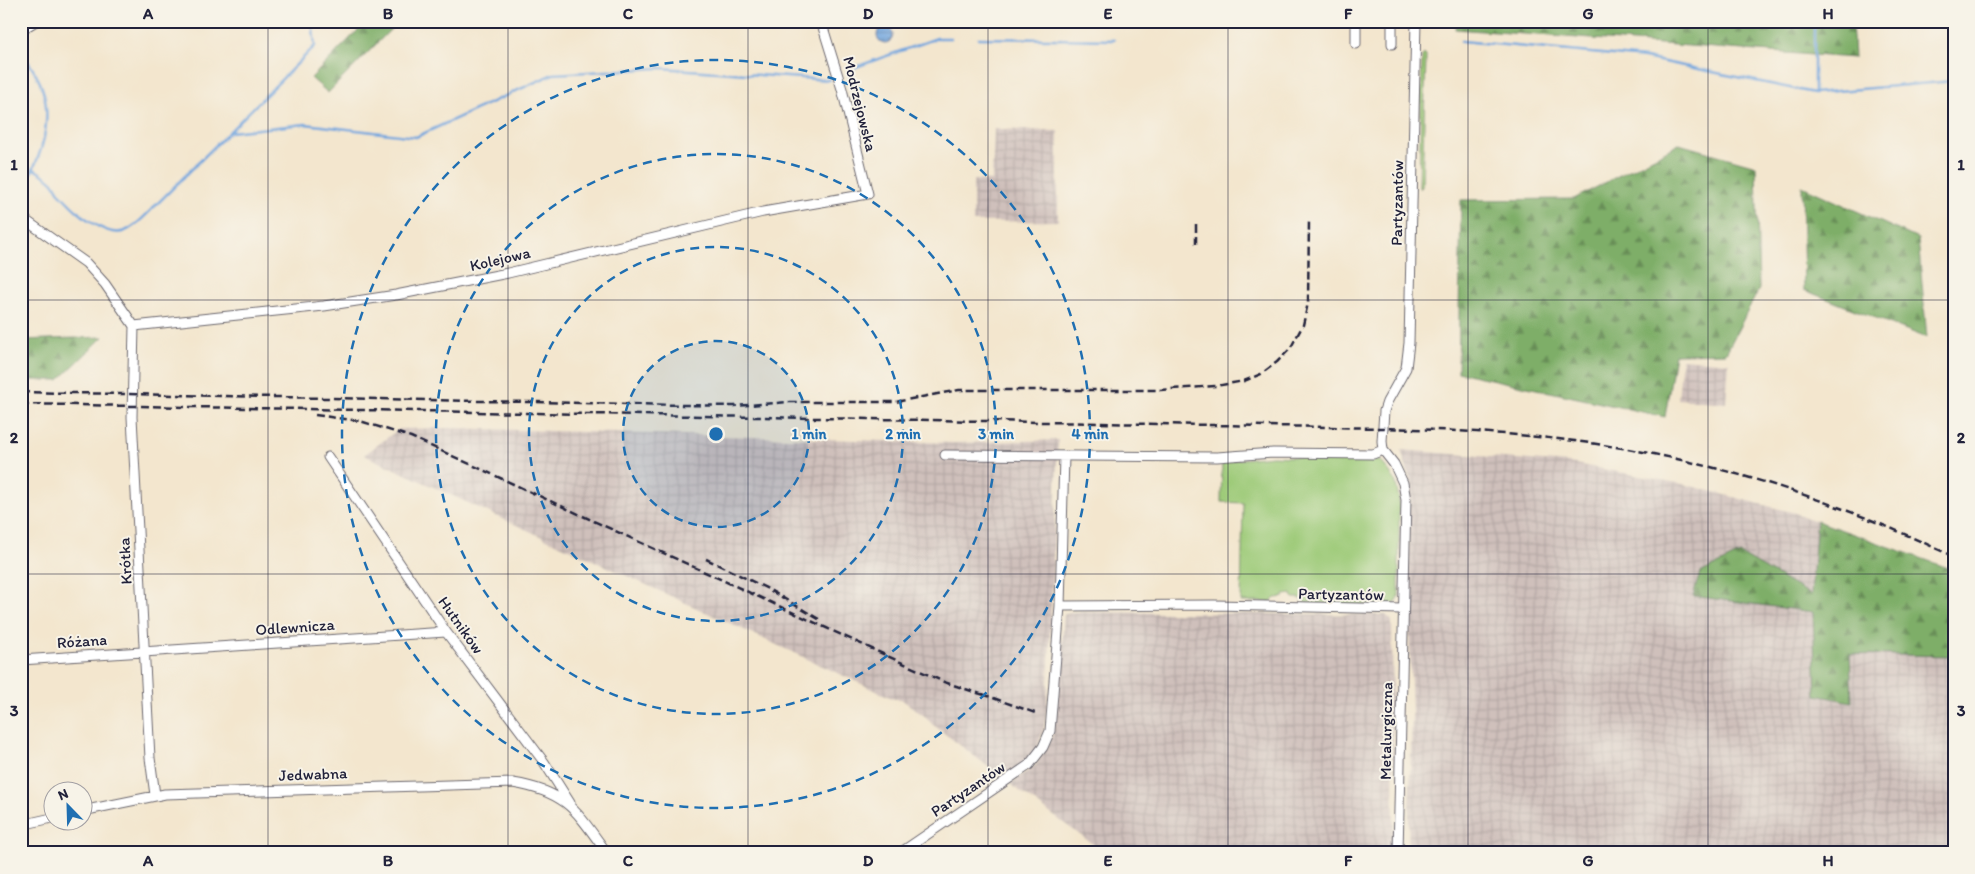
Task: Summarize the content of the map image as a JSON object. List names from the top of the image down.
{
  "streets": {
    "street": [
      "Modrzejowska",
      "Partyzantów",
      "Kolejowa",
      "Krótka",
      "Hutników",
      "Odlewnicza",
      "Różana",
      "Metalurgiczna",
      "Jedwabna"
    ]
  },
  "crossings": [
    ["Modrzejowska", "Kolejowa"],
    ["Partyzantów", "Metalurgiczna"],
    ["Kolejowa", "Krótka"],
    ["Krótka", "Odlewnicza"],
    ["Krótka", "Różana"],
    ["Krótka", "Jedwabna"],
    ["Hutników", "Odlewnicza"],
    ["Hutników", "Jedwabna"],
    ["Odlewnicza", "Różana"]
  ],
  "north": "top left",
  "grid": {
    "columns": [
      "A",
      "B",
      "C",
      "D",
      "E",
      "F",
      "G",
      "H"
    ],
    "rows": ["1", "2", "3"]
  },
  "rings": [
    "1 min",
    "2 min",
    "3 min",
    "4 min"
  ]
}
